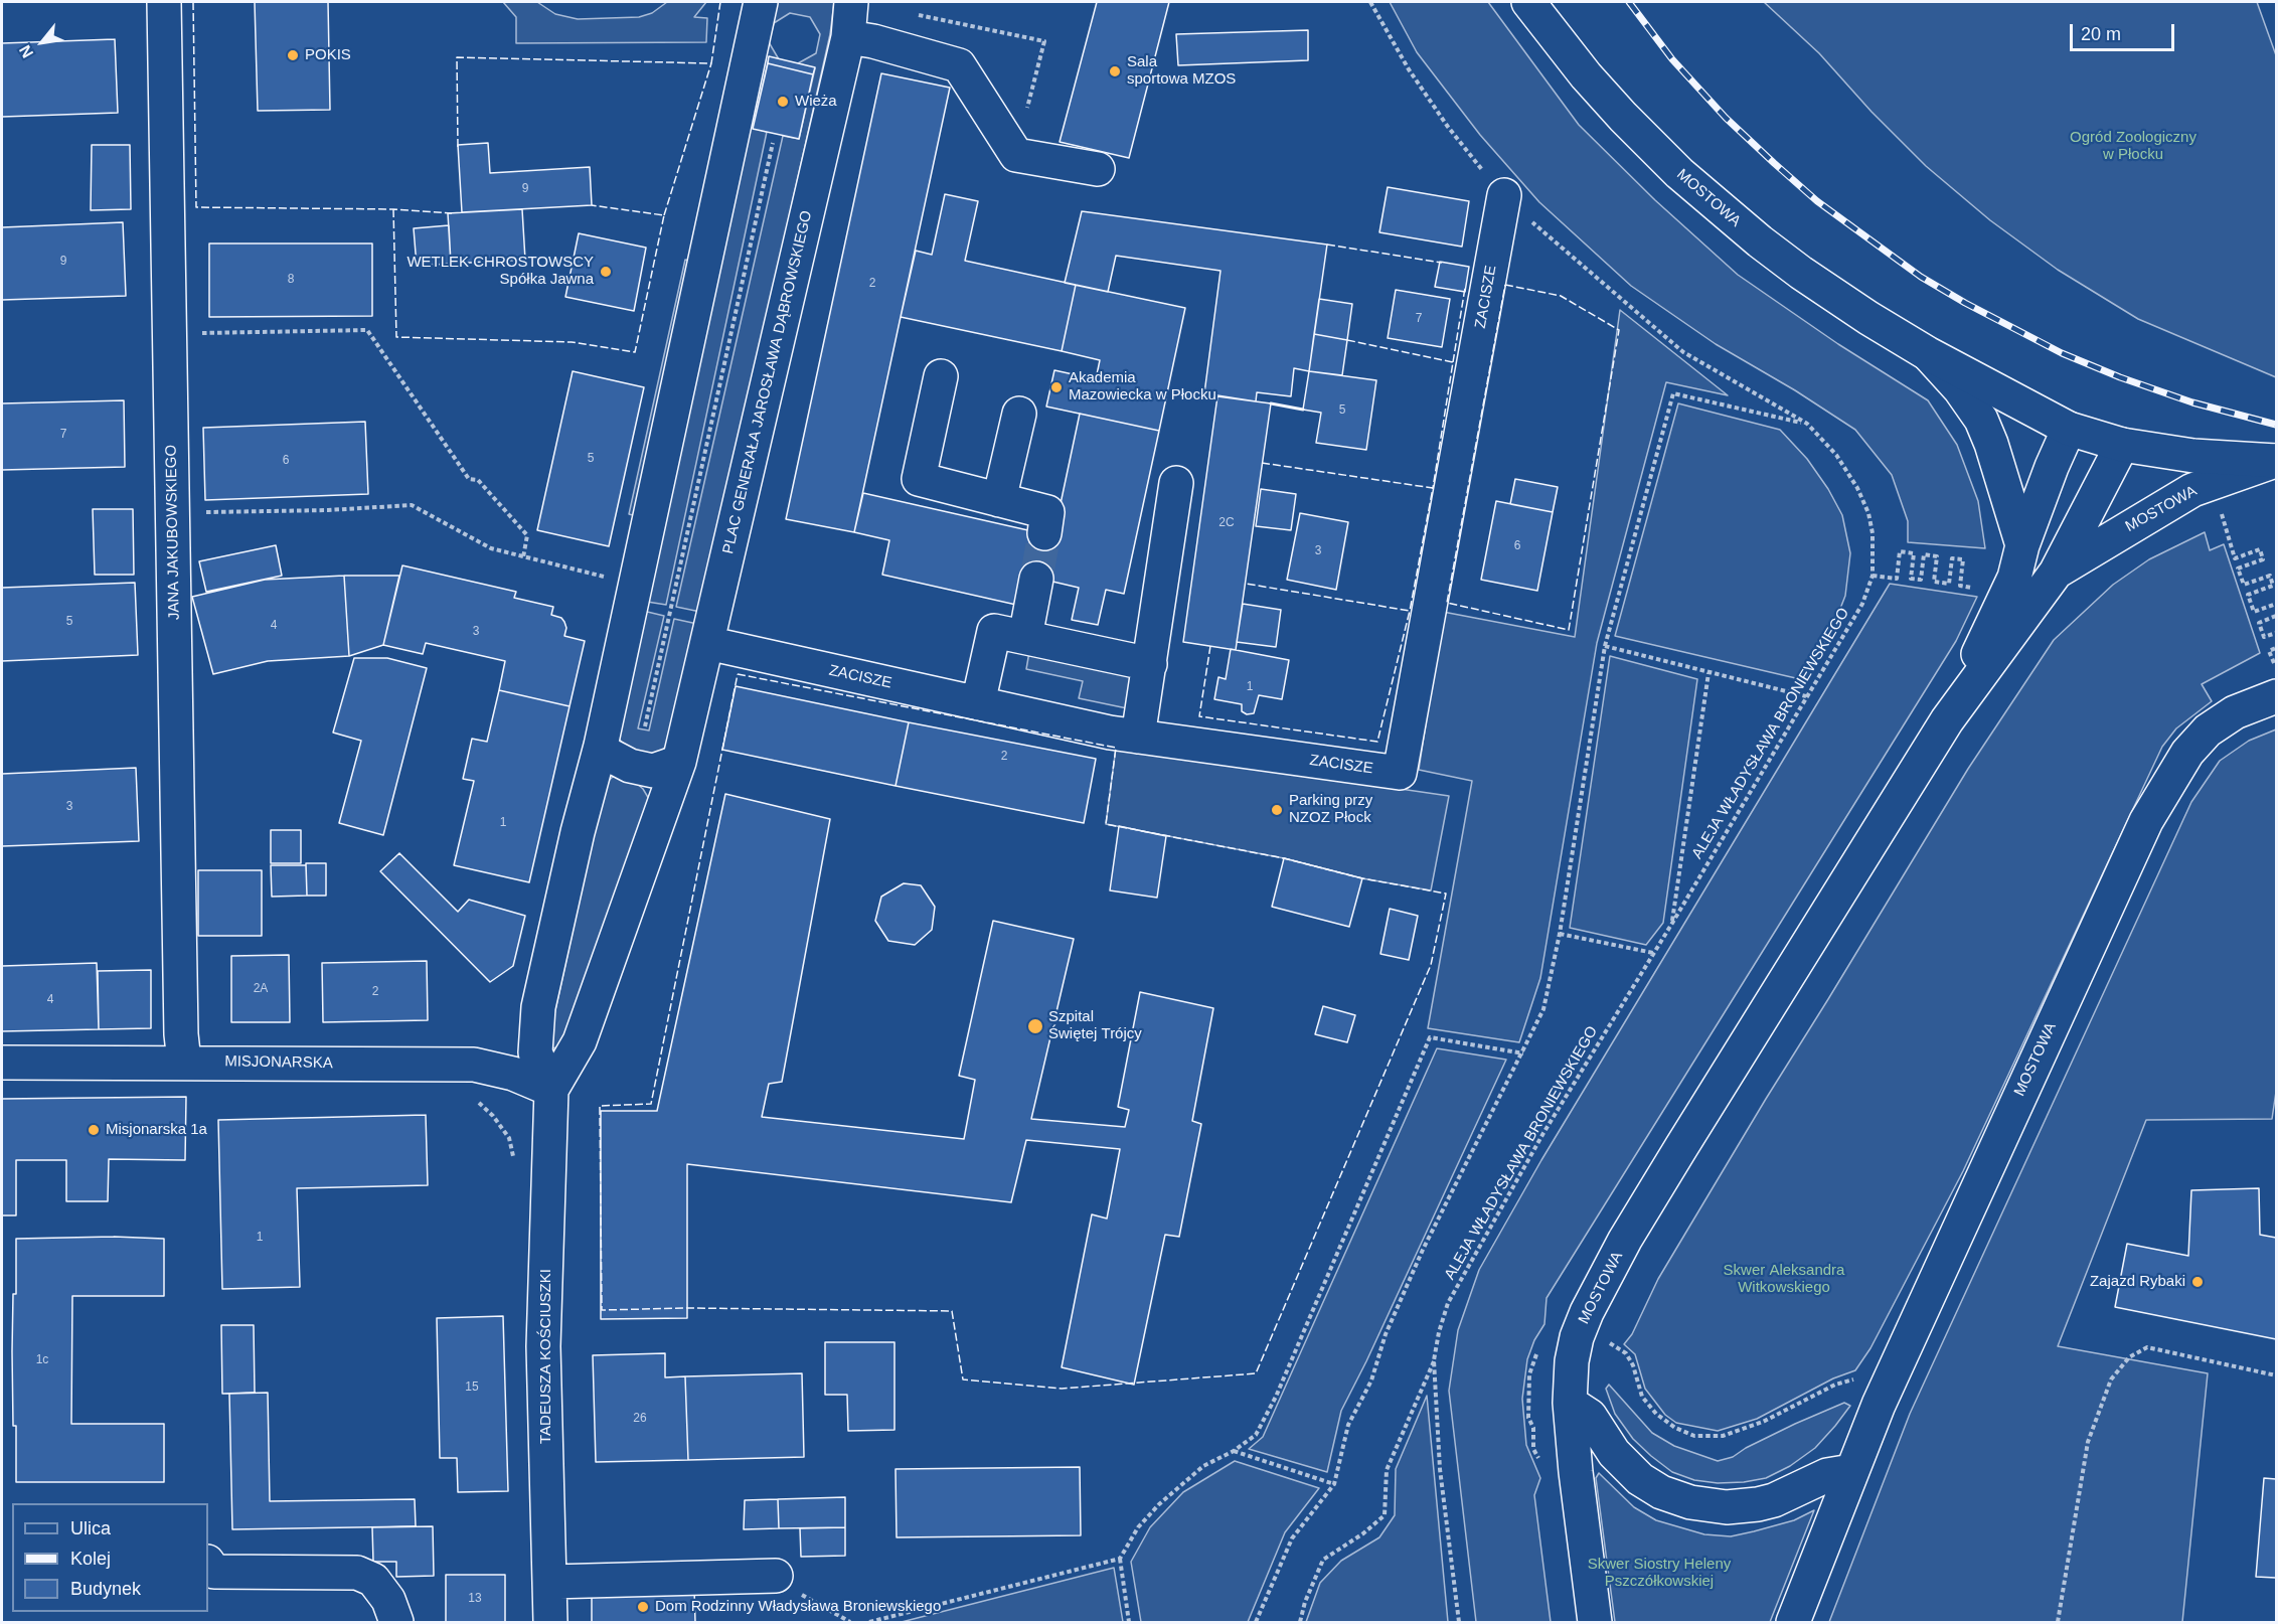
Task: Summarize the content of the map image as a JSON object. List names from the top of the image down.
{
  "streets": {
    "street": [
      "MOSTOWA",
      "ZACISZE",
      "PLAC GENERAŁA JAROSŁAWA DĄBROWSKIEGO",
      "JANA JAKUBOWSKIEGO",
      "MISJONARSKA",
      "TADEUSZA KOŚCIUSZKI"
    ],
    "path": ["ALEJA WŁADYSŁAWA BRONIEWSKIEGO"]
  },
  "crossings": [
    ["ZACISZE", "PLAC GENERAŁA JAROSŁAWA DĄBROWSKIEGO"],
    ["ZACISZE", "ALEJA WŁADYSŁAWA BRONIEWSKIEGO"],
    ["PLAC GENERAŁA JAROSŁAWA DĄBROWSKIEGO", "MISJONARSKA"],
    ["PLAC GENERAŁA JAROSŁAWA DĄBROWSKIEGO", "TADEUSZA KOŚCIUSZKI"],
    ["JANA JAKUBOWSKIEGO", "MISJONARSKA"],
    ["MISJONARSKA", "TADEUSZA KOŚCIUSZKI"]
  ],
  "parks": ["Ogród Zoologiczny w Płocku", "Skwer Aleksandra Witkowskiego", "Skwer Siostry Heleny Pszczółkowskiej"],
  "places": [
    "POKIS",
    "Sala sportowa MZOS",
    "Wieża",
    "WETLEK CHROSTOWSCY Spółka Jawna",
    "Akademia Mazowiecka w Płocku",
    "Parking przy NZOZ Płock",
    "Szpital Świętej Trójcy",
    "Misjonarska 1a",
    "Zajazd Rybaki",
    "Dom Rodzinny Władysława Broniewskiego"
  ],
  "house_numbers": [
    "9",
    "9",
    "8",
    "2",
    "7",
    "5",
    "7",
    "5",
    "6",
    "2C",
    "6",
    "3",
    "5",
    "4",
    "3",
    "1",
    "2",
    "3",
    "1",
    "2A",
    "2",
    "4",
    "1",
    "1c",
    "15",
    "26",
    "13"
  ],
  "legend": ["Ulica", "Kolej", "Budynek"],
  "scale_bar": "20 m",
  "north": "bottom left"
}
